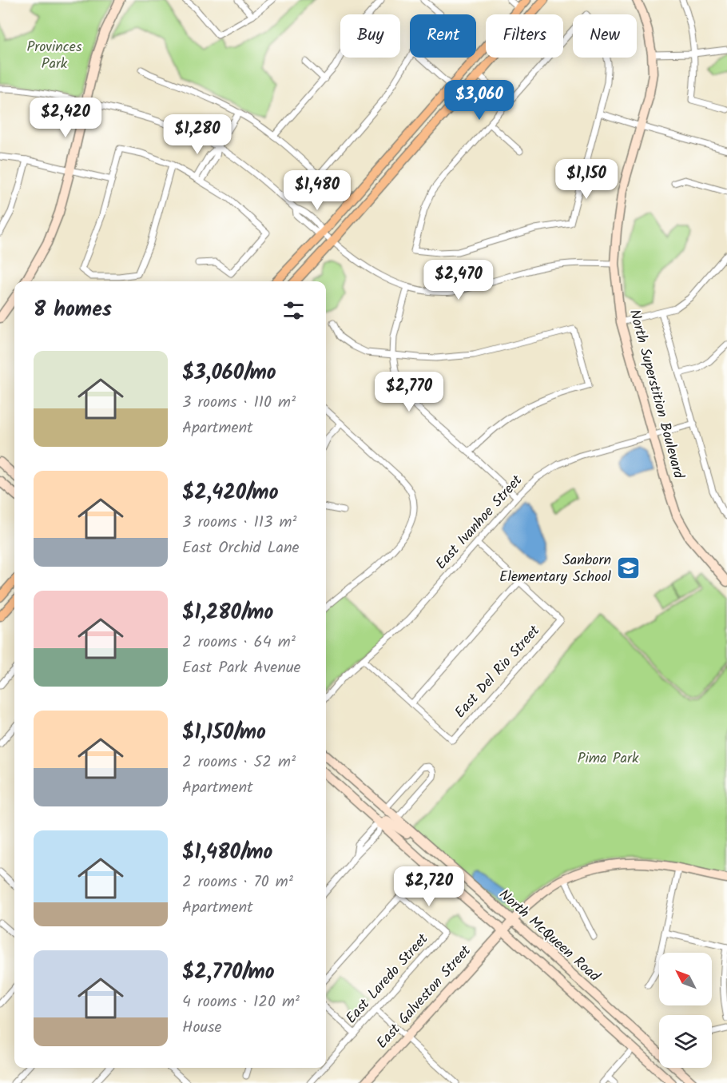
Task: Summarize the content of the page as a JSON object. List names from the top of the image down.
{
  "streets": {
    "street": [
      "North Superstition Boulevard",
      "East Ivanhoe Street",
      "East Del Rio Street",
      "North McQueen Road",
      "East Laredo Street",
      "East Galveston Street"
    ]
  },
  "crossings": [
    ["North Superstition Boulevard", "East Ivanhoe Street"],
    ["North McQueen Road", "East Galveston Street"]
  ],
  "parks": ["Provinces Park", "Pima Park"],
  "places": {
    "school or university": ["Sanborn Elementary School"]
  },
  "north": "top left",
  "page": {
    "chip": [
      "Buy",
      "Rent",
      "Filters",
      "New"
    ],
    "price": [
      "$3,060",
      "$2,420",
      "$1,280",
      "$1,150",
      "$1,480",
      "$2,470",
      "$2,770",
      "$2,720"
    ],
    "heading": "8 homes",
    "list": [
      {
        "name": "$3,060/mo",
        "note": "3 rooms · 110 m² · Apartment"
      },
      {
        "name": "$2,420/mo",
        "note": "3 rooms · 113 m² · East Orchid Lane"
      },
      {
        "name": "$1,280/mo",
        "note": "2 rooms · 64 m² · East Park Avenue"
      },
      {
        "name": "$1,150/mo",
        "note": "2 rooms · 52 m² · Apartment"
      },
      {
        "name": "$1,480/mo",
        "note": "2 rooms · 70 m² · Apartment"
      },
      {
        "name": "$2,770/mo",
        "note": "4 rooms · 120 m² · House"
      }
    ]
  }
}
